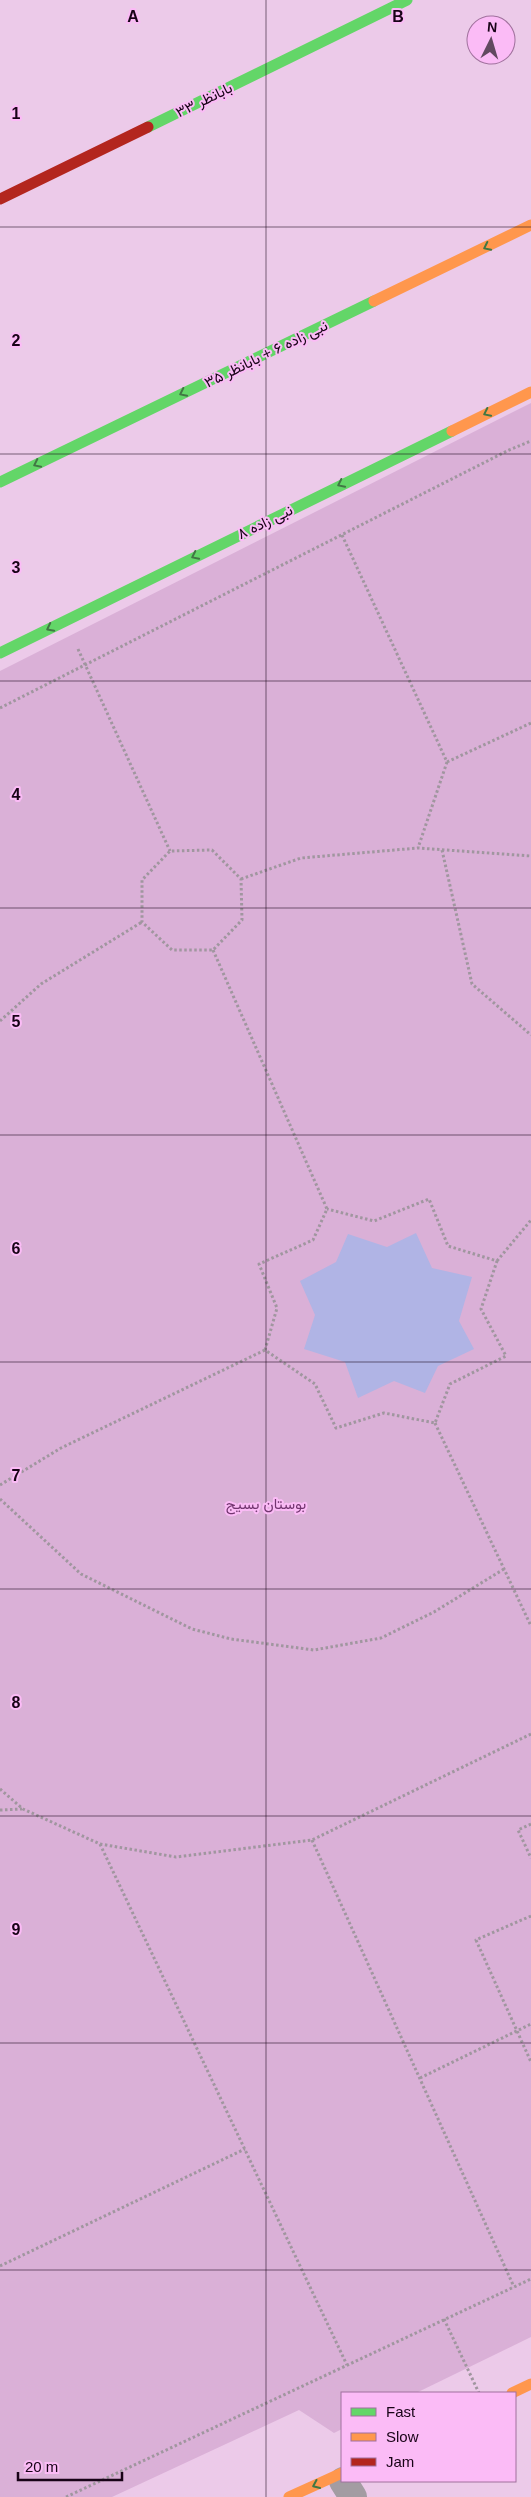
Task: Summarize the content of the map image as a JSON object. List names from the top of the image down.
{
  "streets": {
    "street": ["بابانظر ۳۳", "نبی زاده ۶ + بابانظر ۳۵", "نبی زاده ۸"]
  },
  "one_way": ["نبی زاده ۶ + بابانظر ۳۵", "نبی زاده ۸"],
  "parks": ["بوستان بسیج"],
  "legend": ["Fast", "Slow", "Jam"],
  "scale_bar": "20 m",
  "north": "top",
  "grid": {
    "columns": ["A", "B"],
    "rows": [
      "1",
      "2",
      "3",
      "4",
      "5",
      "6",
      "7",
      "8",
      "9"
    ]
  }
}
